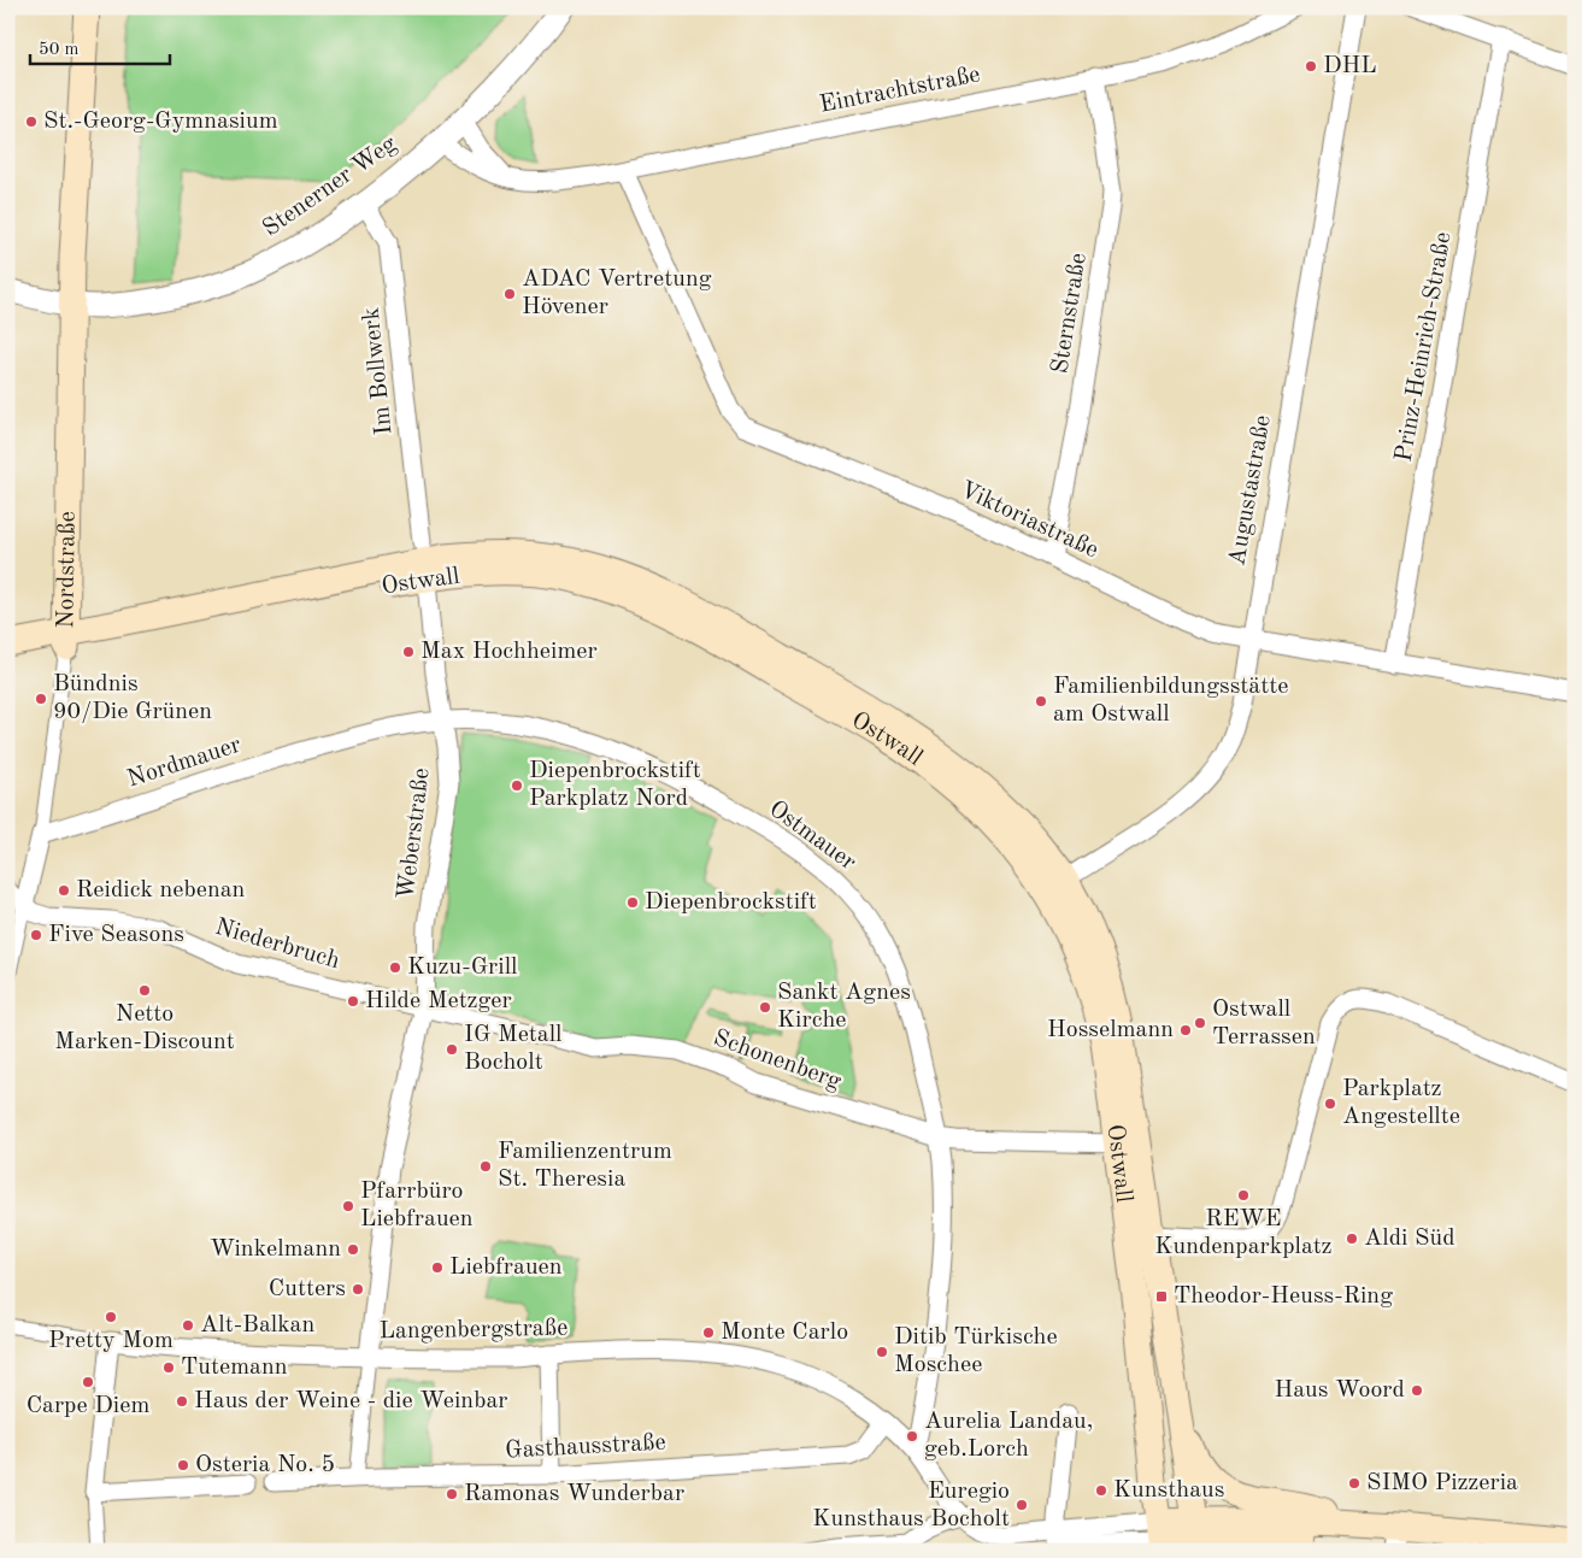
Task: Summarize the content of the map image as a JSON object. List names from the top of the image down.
{
  "streets": {
    "main road": ["Nordstraße", "Ostwall"],
    "street": [
      "Eintrachtstraße",
      "Stenerner Weg",
      "Sternstraße",
      "Prinz-Heinrich-Straße",
      "Im Bollwerk",
      "Augustastraße",
      "Viktoriastraße",
      "Nordmauer",
      "Weberstraße",
      "Ostmauer",
      "Niederbruch",
      "Schonenberg",
      "Langenbergstraße",
      "Gasthausstraße"
    ]
  },
  "crossings": [
    ["Eintrachtstraße", "Stenerner Weg"],
    ["Eintrachtstraße", "Sternstraße"],
    ["Eintrachtstraße", "Viktoriastraße"],
    ["Stenerner Weg", "Im Bollwerk"],
    ["Stenerner Weg", "Nordstraße"],
    ["Sternstraße", "Viktoriastraße"],
    ["Prinz-Heinrich-Straße", "Viktoriastraße"],
    ["Im Bollwerk", "Ostwall"],
    ["Im Bollwerk", "Weberstraße"],
    ["Augustastraße", "Viktoriastraße"],
    ["Augustastraße", "Ostwall"],
    ["Nordstraße", "Ostwall"],
    ["Nordstraße", "Nordmauer"],
    ["Ostwall", "Weberstraße"],
    ["Ostwall", "Schonenberg"],
    ["Nordmauer", "Weberstraße"],
    ["Nordmauer", "Ostmauer"],
    ["Weberstraße", "Ostmauer"],
    ["Weberstraße", "Niederbruch"],
    ["Weberstraße", "Schonenberg"],
    ["Weberstraße", "Langenbergstraße"],
    ["Ostmauer", "Schonenberg"],
    ["Ostmauer", "Langenbergstraße"],
    ["Niederbruch", "Schonenberg"],
    ["Langenbergstraße", "Gasthausstraße"]
  ],
  "places": {
    "other": [
      "DHL",
      "St.-Georg-Gymnasium",
      "ADAC Vertretung Hövener",
      "Max Hochheimer",
      "Bündnis 90/Die Grünen",
      "Familienbildungsstätte am Ostwall",
      "Diepenbrockstift Parkplatz Nord",
      "Reidick nebenan",
      "Diepenbrockstift",
      "Five Seasons",
      "Kuzu-Grill",
      "Netto Marken-Discount",
      "Hilde Metzger",
      "Sankt Agnes Kirche",
      "Ostwall Terrassen",
      "Hosselmann",
      "IG Metall Bocholt",
      "Parkplatz Angestellte",
      "Familienzentrum St. Theresia",
      "REWE Kundenparkplatz",
      "Pfarrbüro Liebfrauen",
      "Aldi Süd",
      "Winkelmann",
      "Liebfrauen",
      "Cutters",
      "Pretty Mom",
      "Alt-Balkan",
      "Monte Carlo",
      "Ditib Türkische Moschee",
      "Tutemann",
      "Carpe Diem",
      "Haus Woord",
      "Haus der Weine - die Weinbar",
      "Aurelia Landau, geb.Lorch",
      "Osteria No. 5",
      "SIMO Pizzeria",
      "Kunsthaus",
      "Ramonas Wunderbar",
      "Euregio Kunsthaus Bocholt"
    ],
    "transit": ["Theodor-Heuss-Ring"]
  },
  "scale_bar": "50 m"
}
